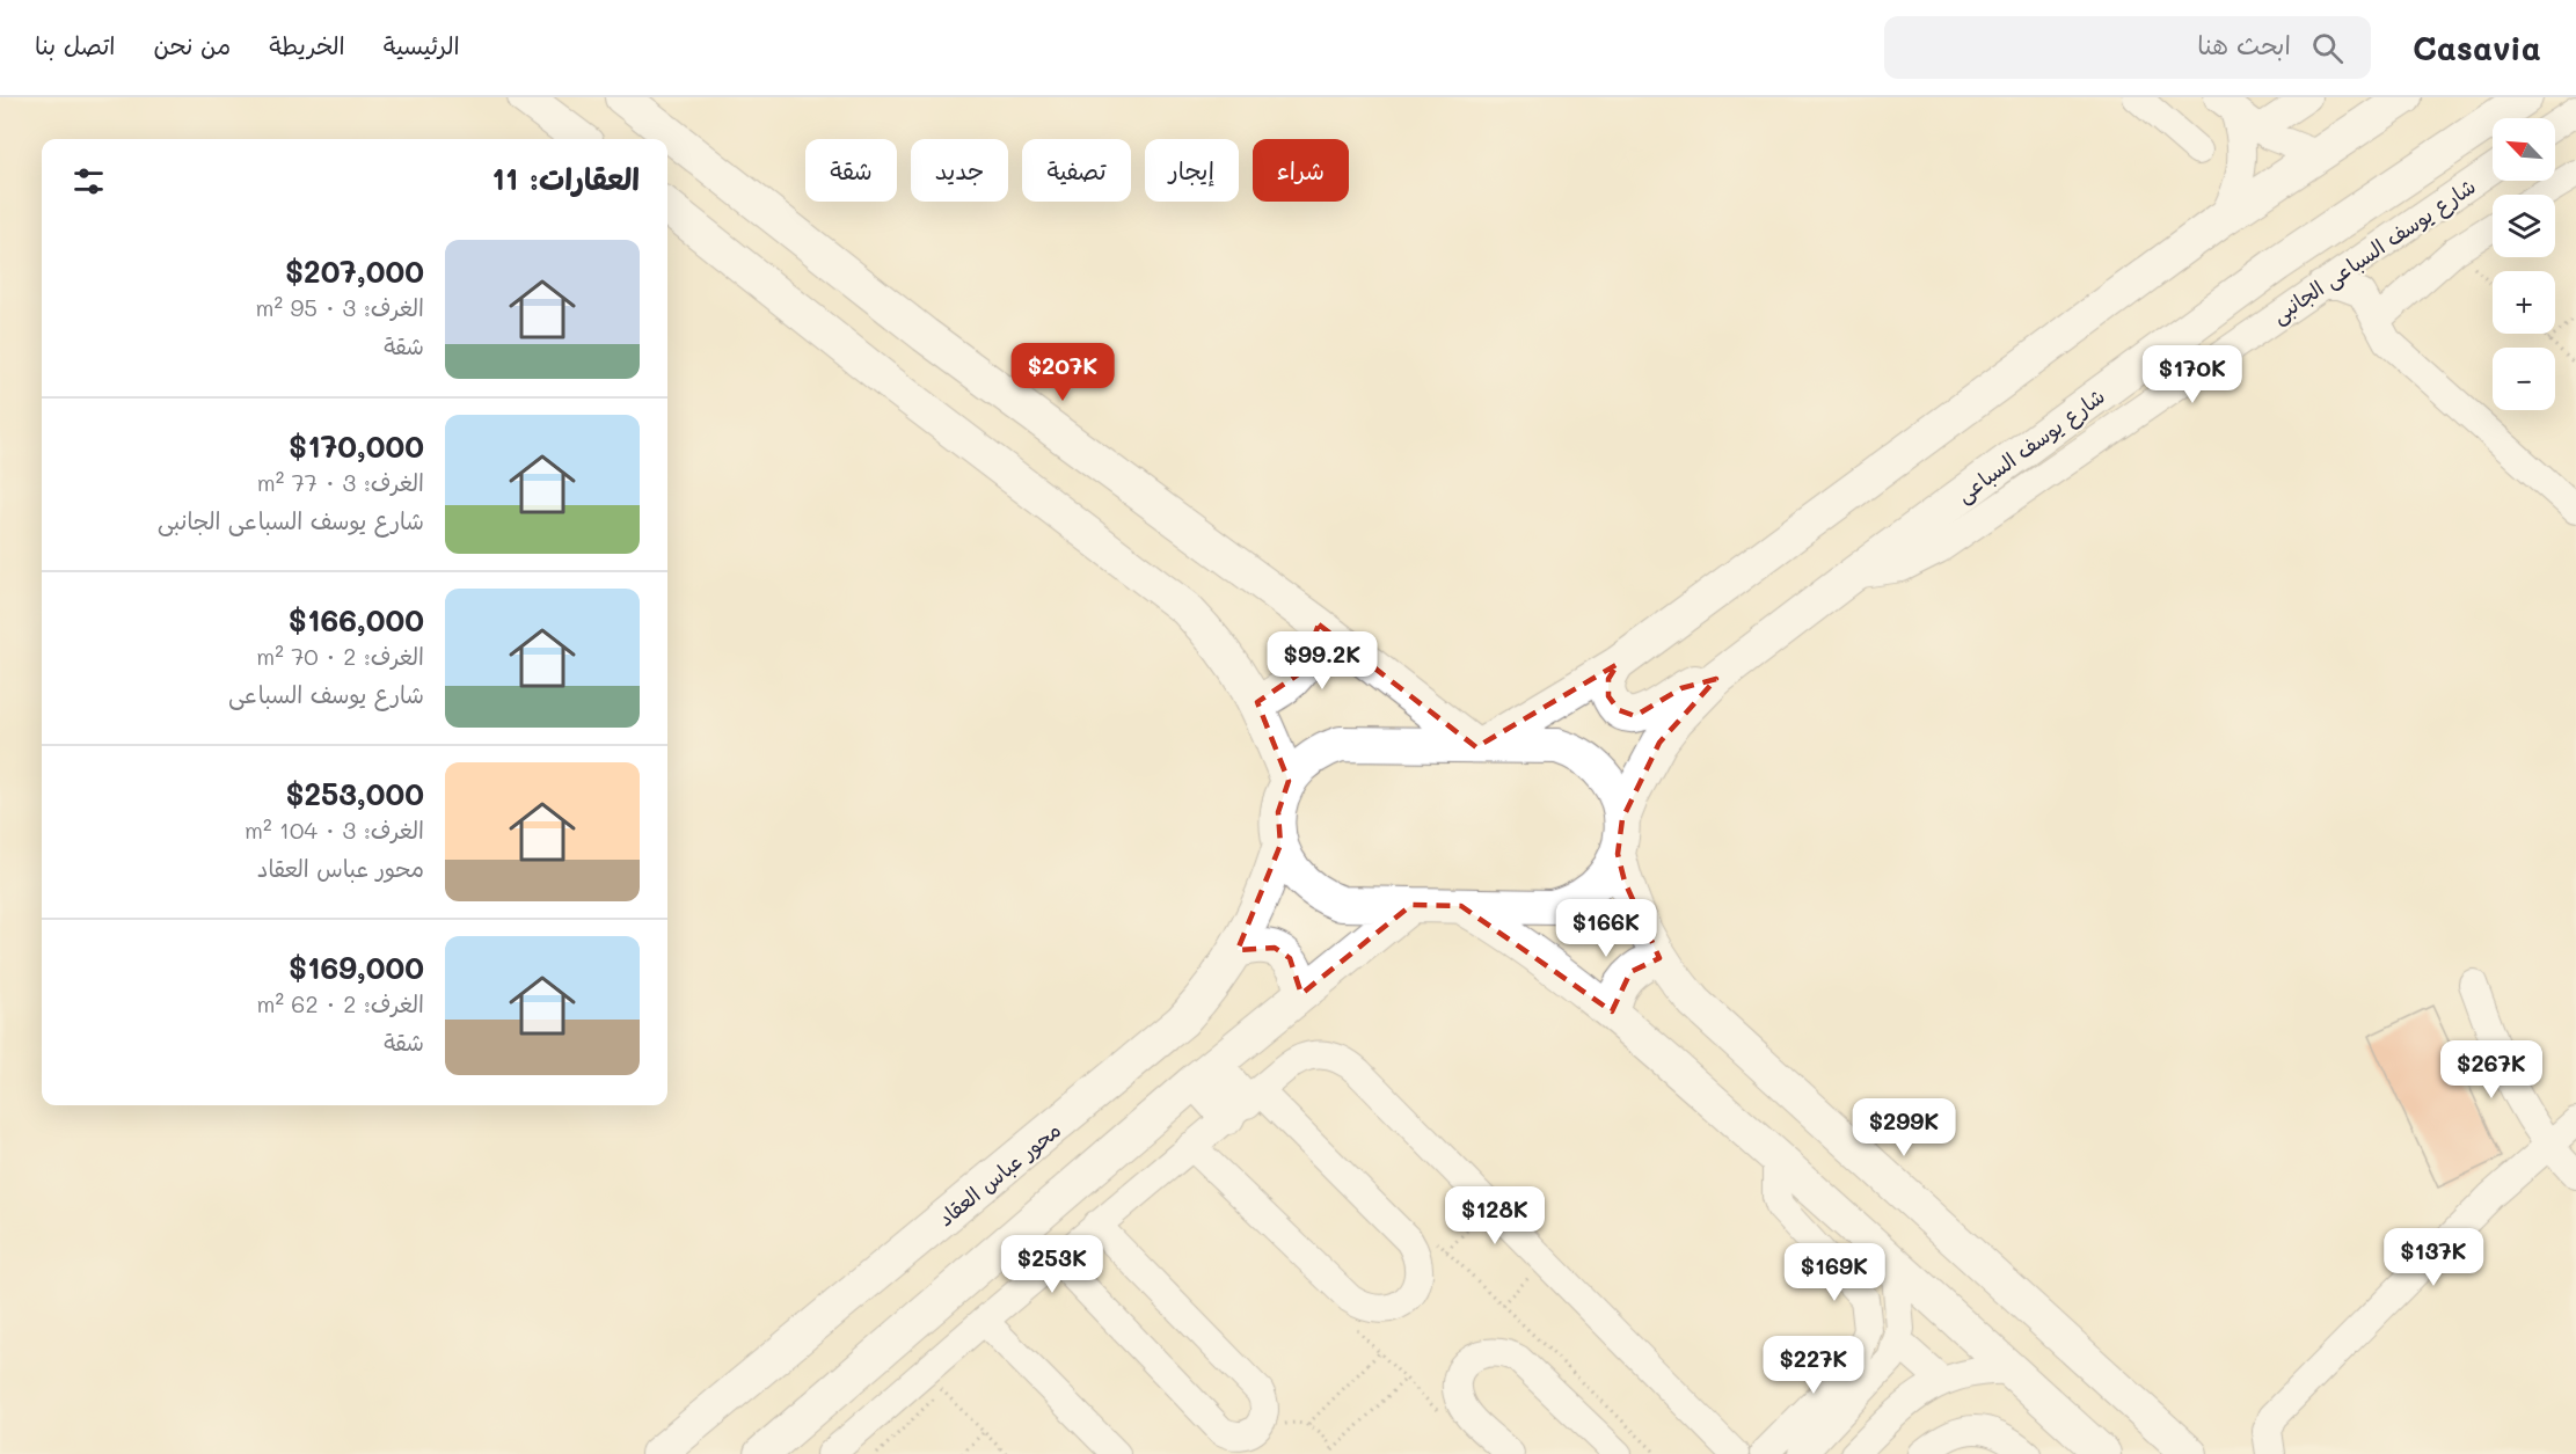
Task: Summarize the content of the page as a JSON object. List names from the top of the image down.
{
  "streets": {
    "main road": ["شارع يوسف السباعى", "محور عباس العقاد"],
    "street": ["شارع يوسف السباعى الجانبى"]
  },
  "crossings": [
    ["شارع يوسف السباعى الجانبى", "شارع يوسف السباعى"]
  ],
  "north": "top left",
  "page": {
    "header": "Casavia",
    "search": "ابحث هنا",
    "nav": [
      "الرئيسية",
      "الخريطة",
      "من نحن",
      "اتصل بنا"
    ],
    "map_buttons": ["+", "−"],
    "chip": [
      "شراء",
      "إيجار",
      "تصفية",
      "جديد",
      "شقة"
    ],
    "heading": "العقارات: 11",
    "list": [
      {
        "name": "$207,000",
        "note": "الغرف: 3 · 95 m² · شقة"
      },
      {
        "name": "$170,000",
        "note": "الغرف: 3 · 77 m² · شارع يوسف السباعى الجانبى"
      },
      {
        "name": "$166,000",
        "note": "الغرف: 2 · 70 m² · شارع يوسف السباعى"
      },
      {
        "name": "$253,000",
        "note": "الغرف: 3 · 104 m² · محور عباس العقاد"
      },
      {
        "name": "$169,000",
        "note": "الغرف: 2 · 62 m² · شقة"
      }
    ],
    "price": [
      "$207K",
      "$170K",
      "$99.2K",
      "$166K",
      "$267K",
      "$299K",
      "$128K",
      "$137K",
      "$253K",
      "$169K",
      "$227K"
    ]
  }
}
